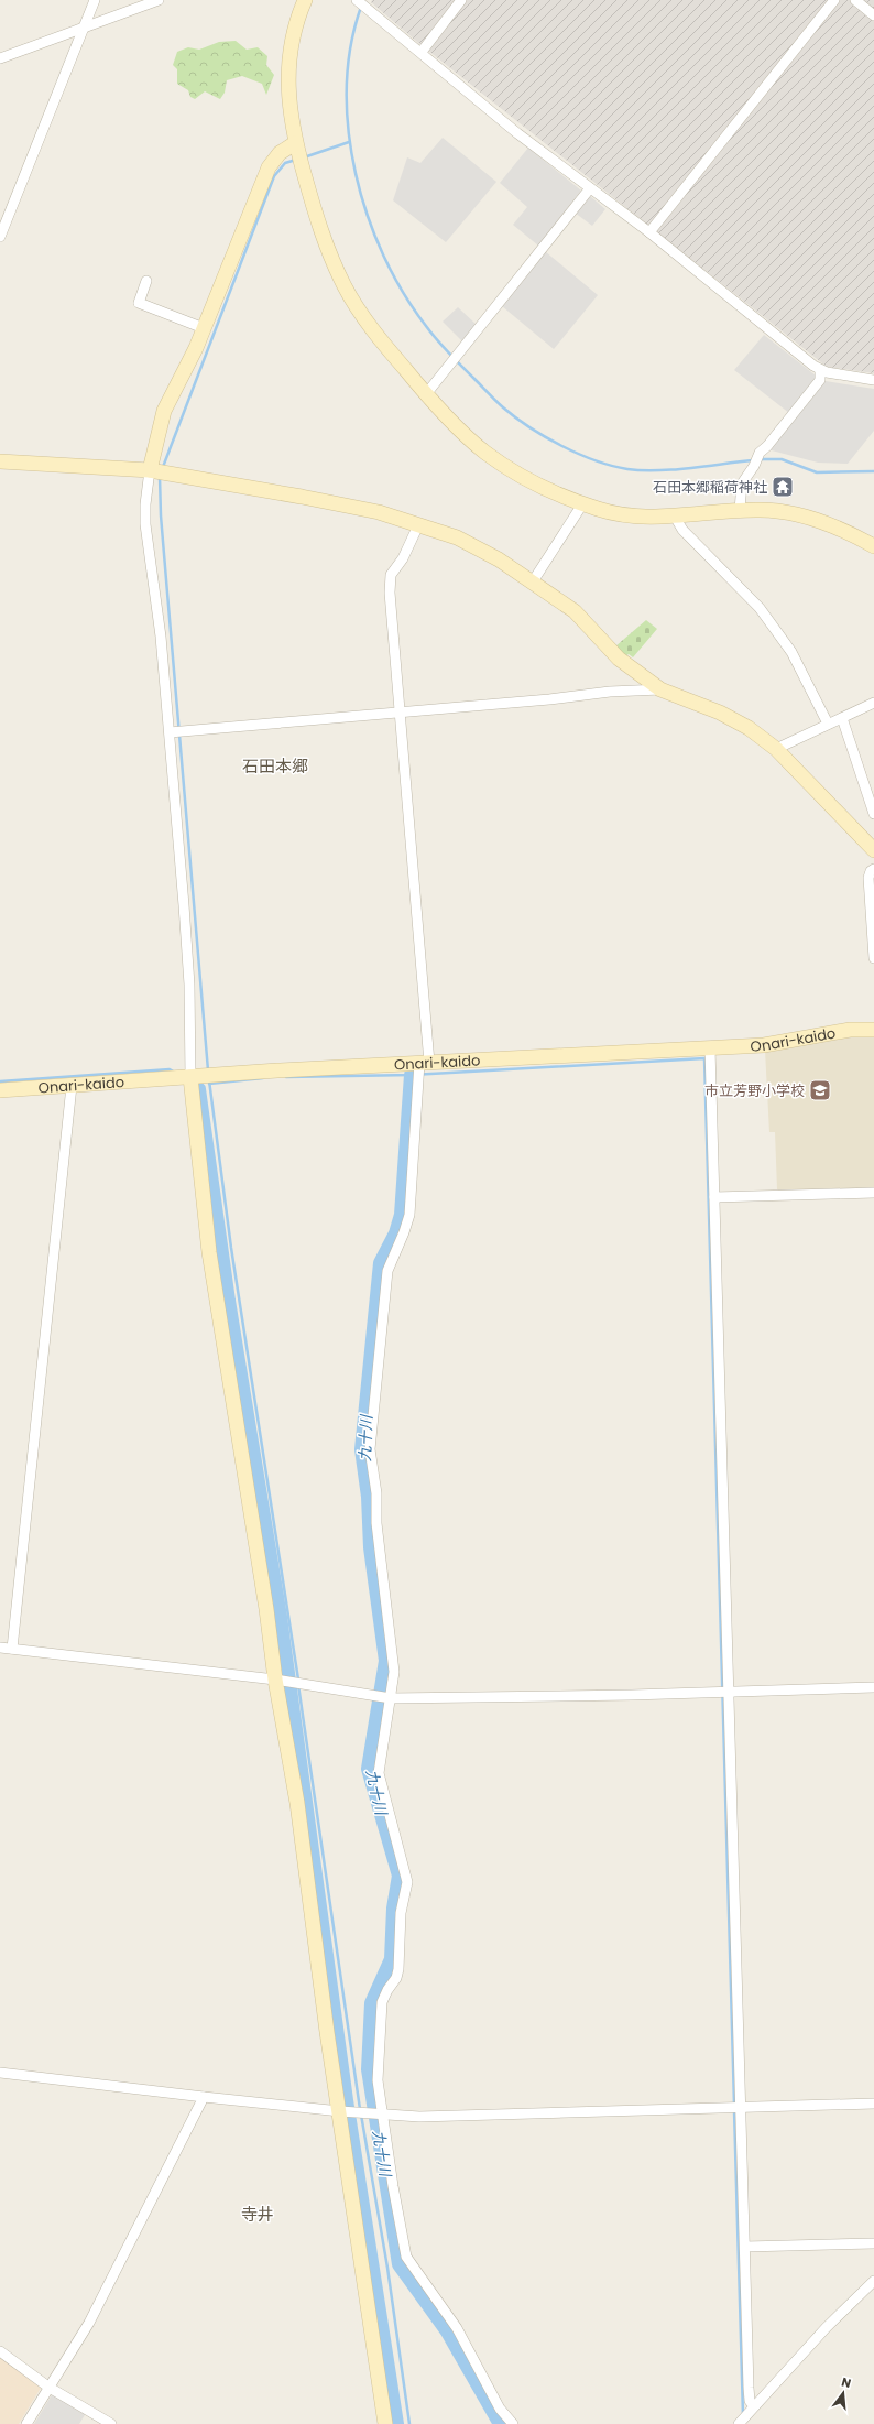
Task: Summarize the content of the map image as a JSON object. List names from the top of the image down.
{
  "streets": {
    "street": ["Onari-kaido"]
  },
  "districts": ["石田本郷", "寺井"],
  "water": ["九十川"],
  "places": {
    "temple": ["石田本郷稲荷神社"],
    "school or university": ["市立芳野小学校"]
  },
  "north": "top"
}
